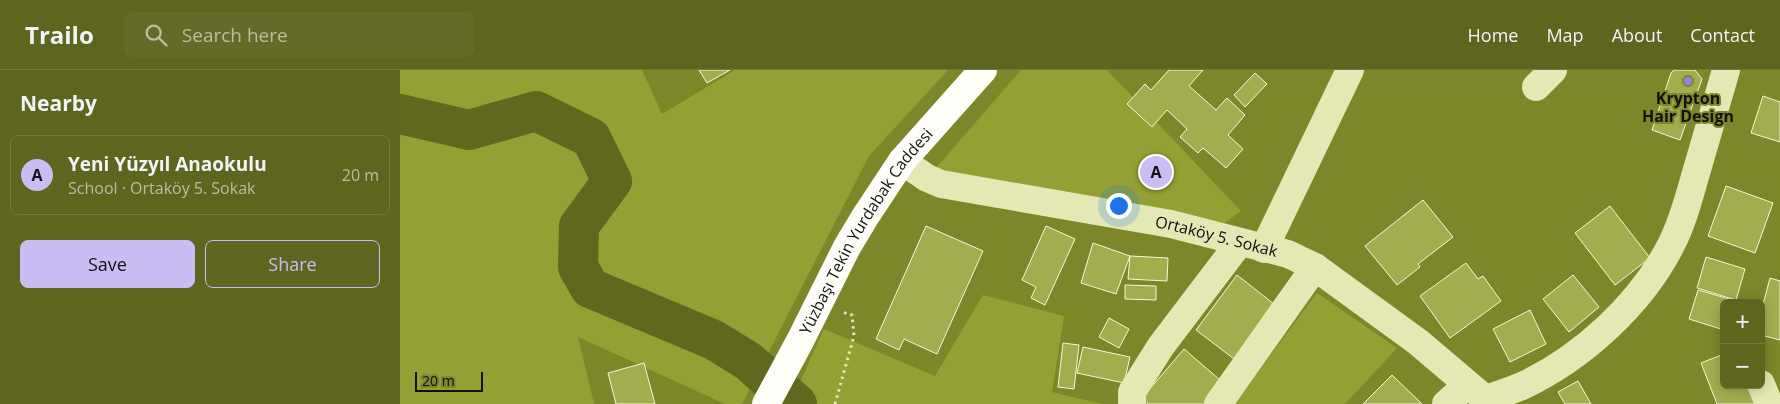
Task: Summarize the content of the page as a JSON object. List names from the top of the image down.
{
  "streets": {
    "main road": ["Yüzbaşı Tekin Yurdabak Caddesi"],
    "street": ["Ortaköy 5. Sokak"]
  },
  "crossings": [
    ["Yüzbaşı Tekin Yurdabak Caddesi", "Ortaköy 5. Sokak"]
  ],
  "places": ["Krypton Hair Design"],
  "scale_bar": "20 m",
  "page": {
    "header": "Trailo",
    "search": "Search here",
    "nav": [
      "Home",
      "Map",
      "About",
      "Contact"
    ],
    "heading": "Nearby",
    "list": [
      {
        "mark": "A",
        "name": "Yeni Yüzyıl Anaokulu",
        "note": "School · Ortaköy 5. Sokak",
        "value": "20 m"
      }
    ],
    "pins": "A",
    "buttons": ["Save", "Share"],
    "map_buttons": ["+", "−"],
    "scale": "20 m"
  }
}
